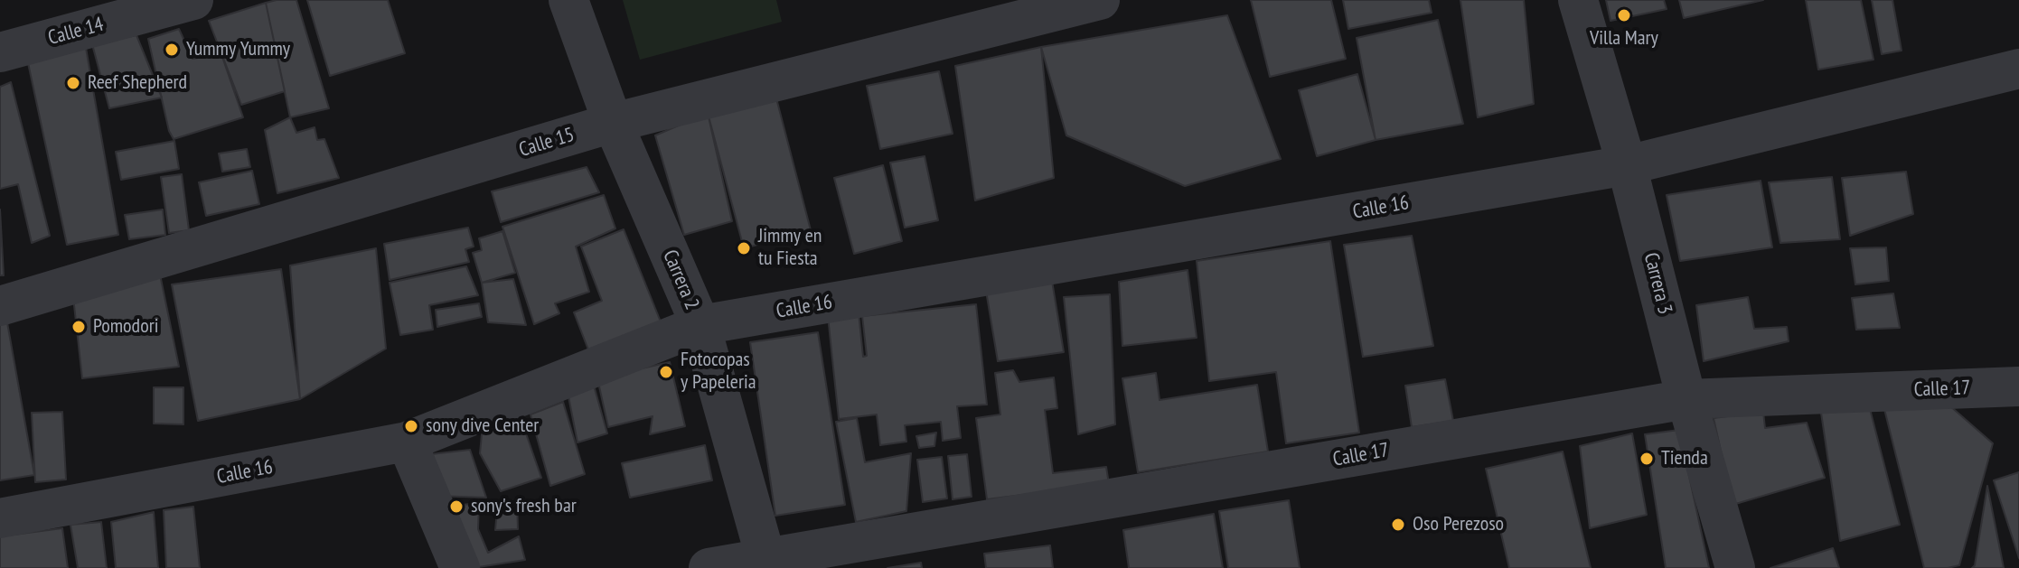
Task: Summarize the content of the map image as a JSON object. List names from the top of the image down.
{
  "streets": {
    "street": [
      "Calle 14",
      "Calle 15",
      "Calle 16",
      "Carrera 2",
      "Carrera 3",
      "Calle 17"
    ]
  },
  "crossings": [
    ["Calle 15", "Carrera 2"],
    ["Calle 16", "Carrera 2"],
    ["Calle 16", "Carrera 3"],
    ["Carrera 2", "Calle 17"],
    ["Carrera 3", "Calle 17"]
  ],
  "places": [
    "Villa Mary",
    "Yummy Yummy",
    "Reef Shepherd",
    "Jimmy en tu Fiesta",
    "Pomodori",
    "Fotocopas y Papeleria",
    "sony dive Center",
    "Tienda",
    "sony's fresh bar",
    "Oso Perezoso"
  ]
}
